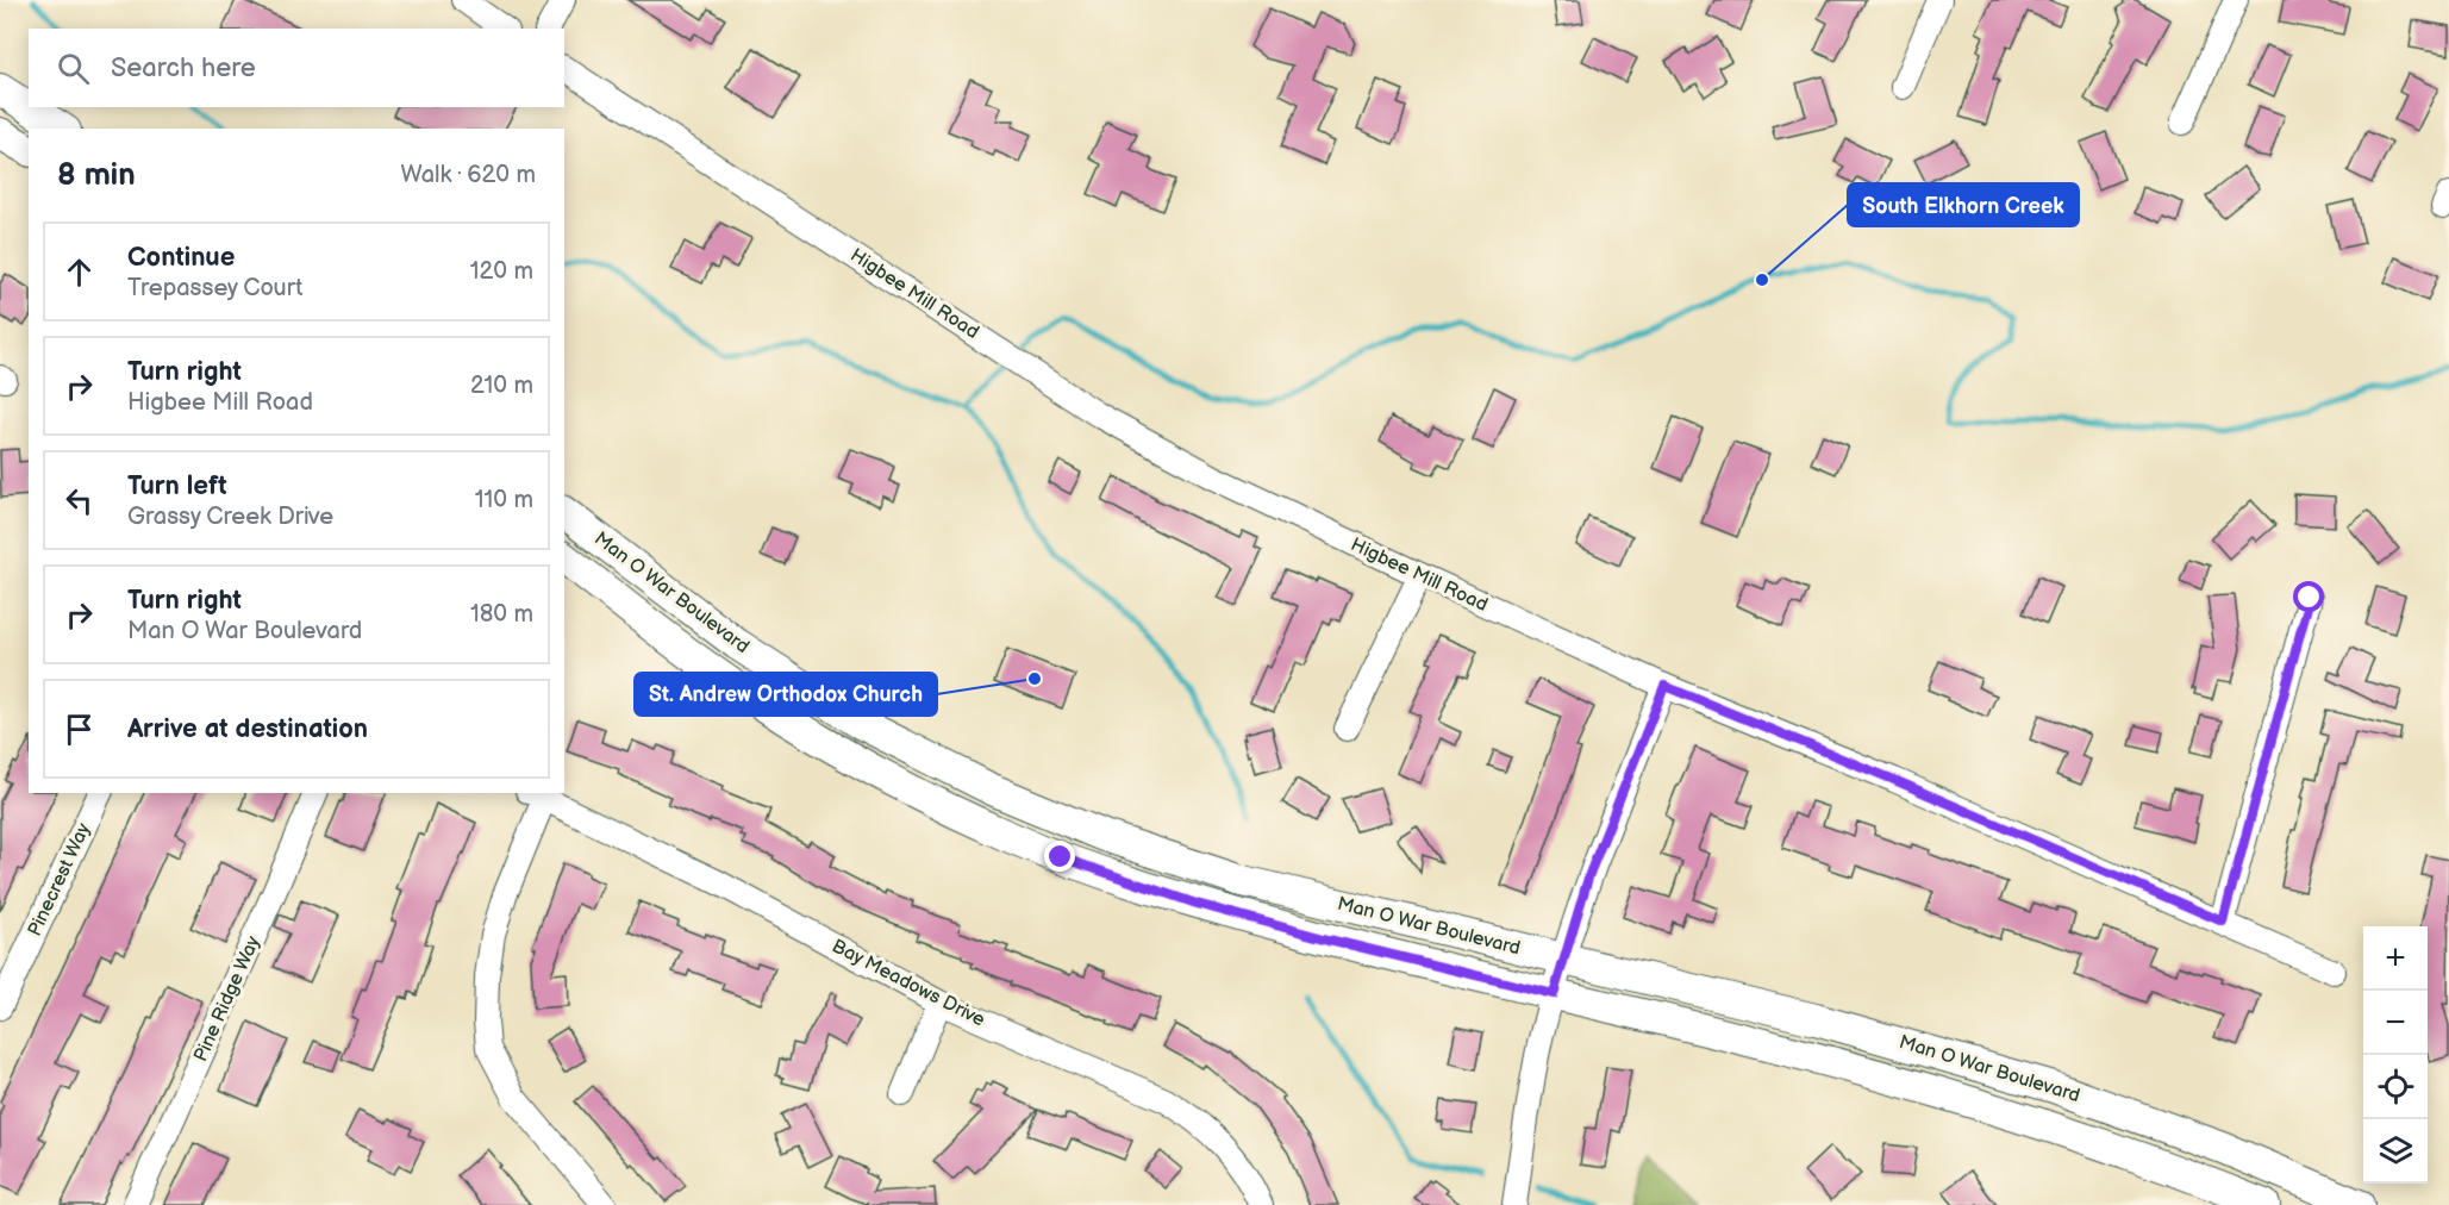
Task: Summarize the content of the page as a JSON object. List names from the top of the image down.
{
  "streets": {
    "main road": ["Man O War Boulevard"],
    "street": [
      "Higbee Mill Road",
      "Pinecrest Way",
      "Bay Meadows Drive",
      "Pine Ridge Way"
    ]
  },
  "places": ["South Elkhorn Creek", "St. Andrew Orthodox Church"],
  "page": {
    "search": "Search here",
    "heading": ["8 min", "Walk · 620 m"],
    "list": [
      ["Continue", "Trepassey Court", "120 m"],
      ["Turn right", "Higbee Mill Road", "210 m"],
      ["Turn left", "Grassy Creek Drive", "110 m"],
      ["Turn right", "Man O War Boulevard", "180 m"],
      "Arrive at destination"
    ],
    "map_buttons": ["+", "−"]
  }
}
